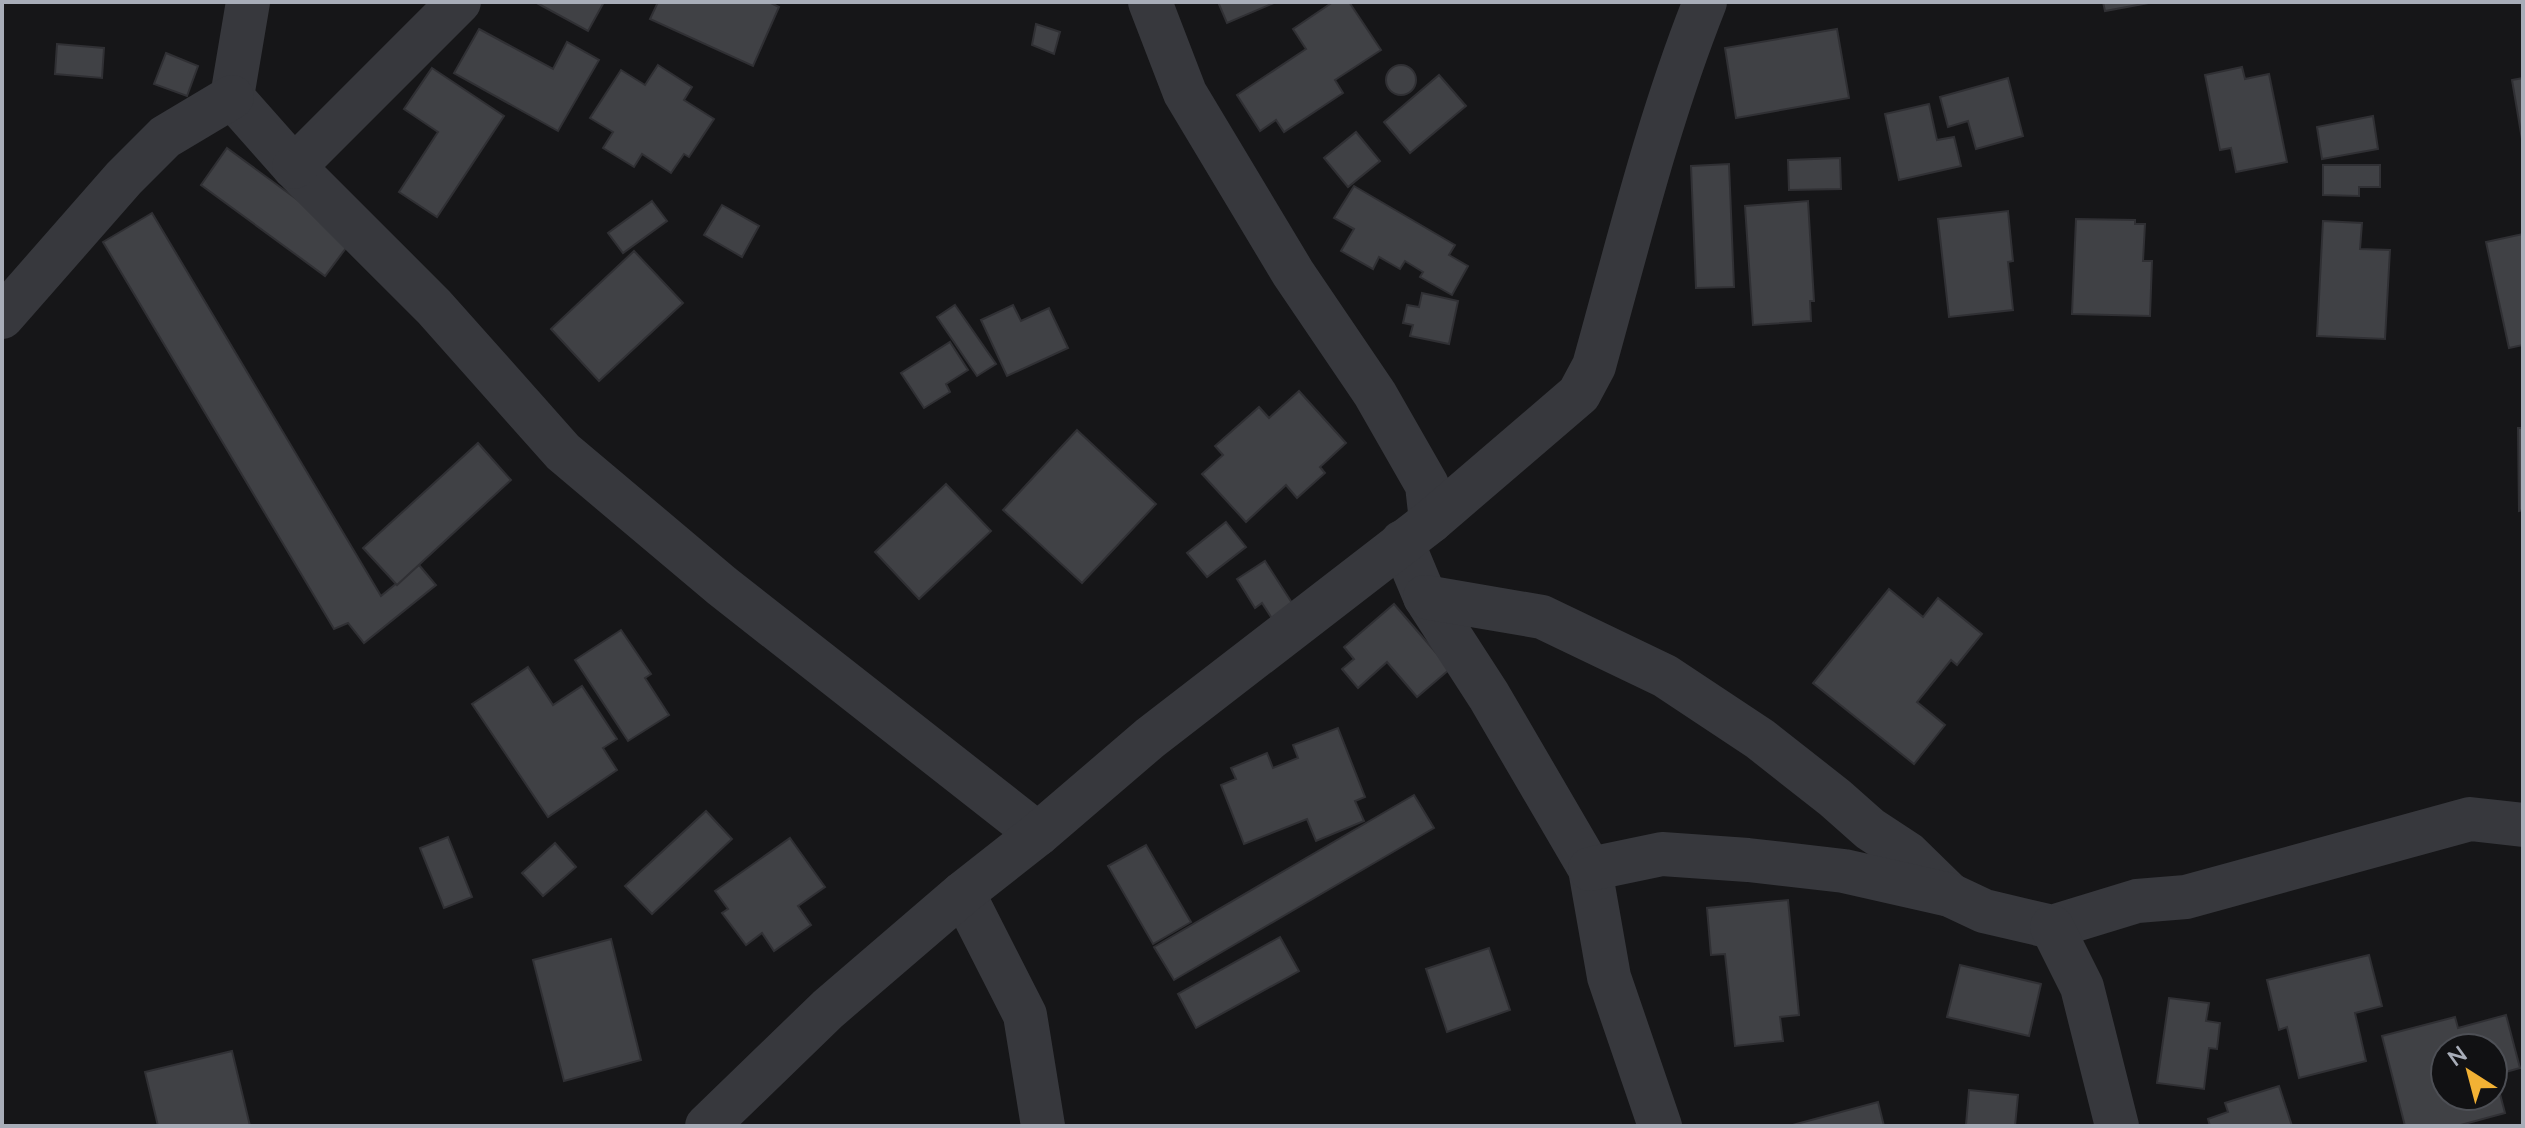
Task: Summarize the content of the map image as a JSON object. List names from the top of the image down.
{
  "north": "top left"
}
